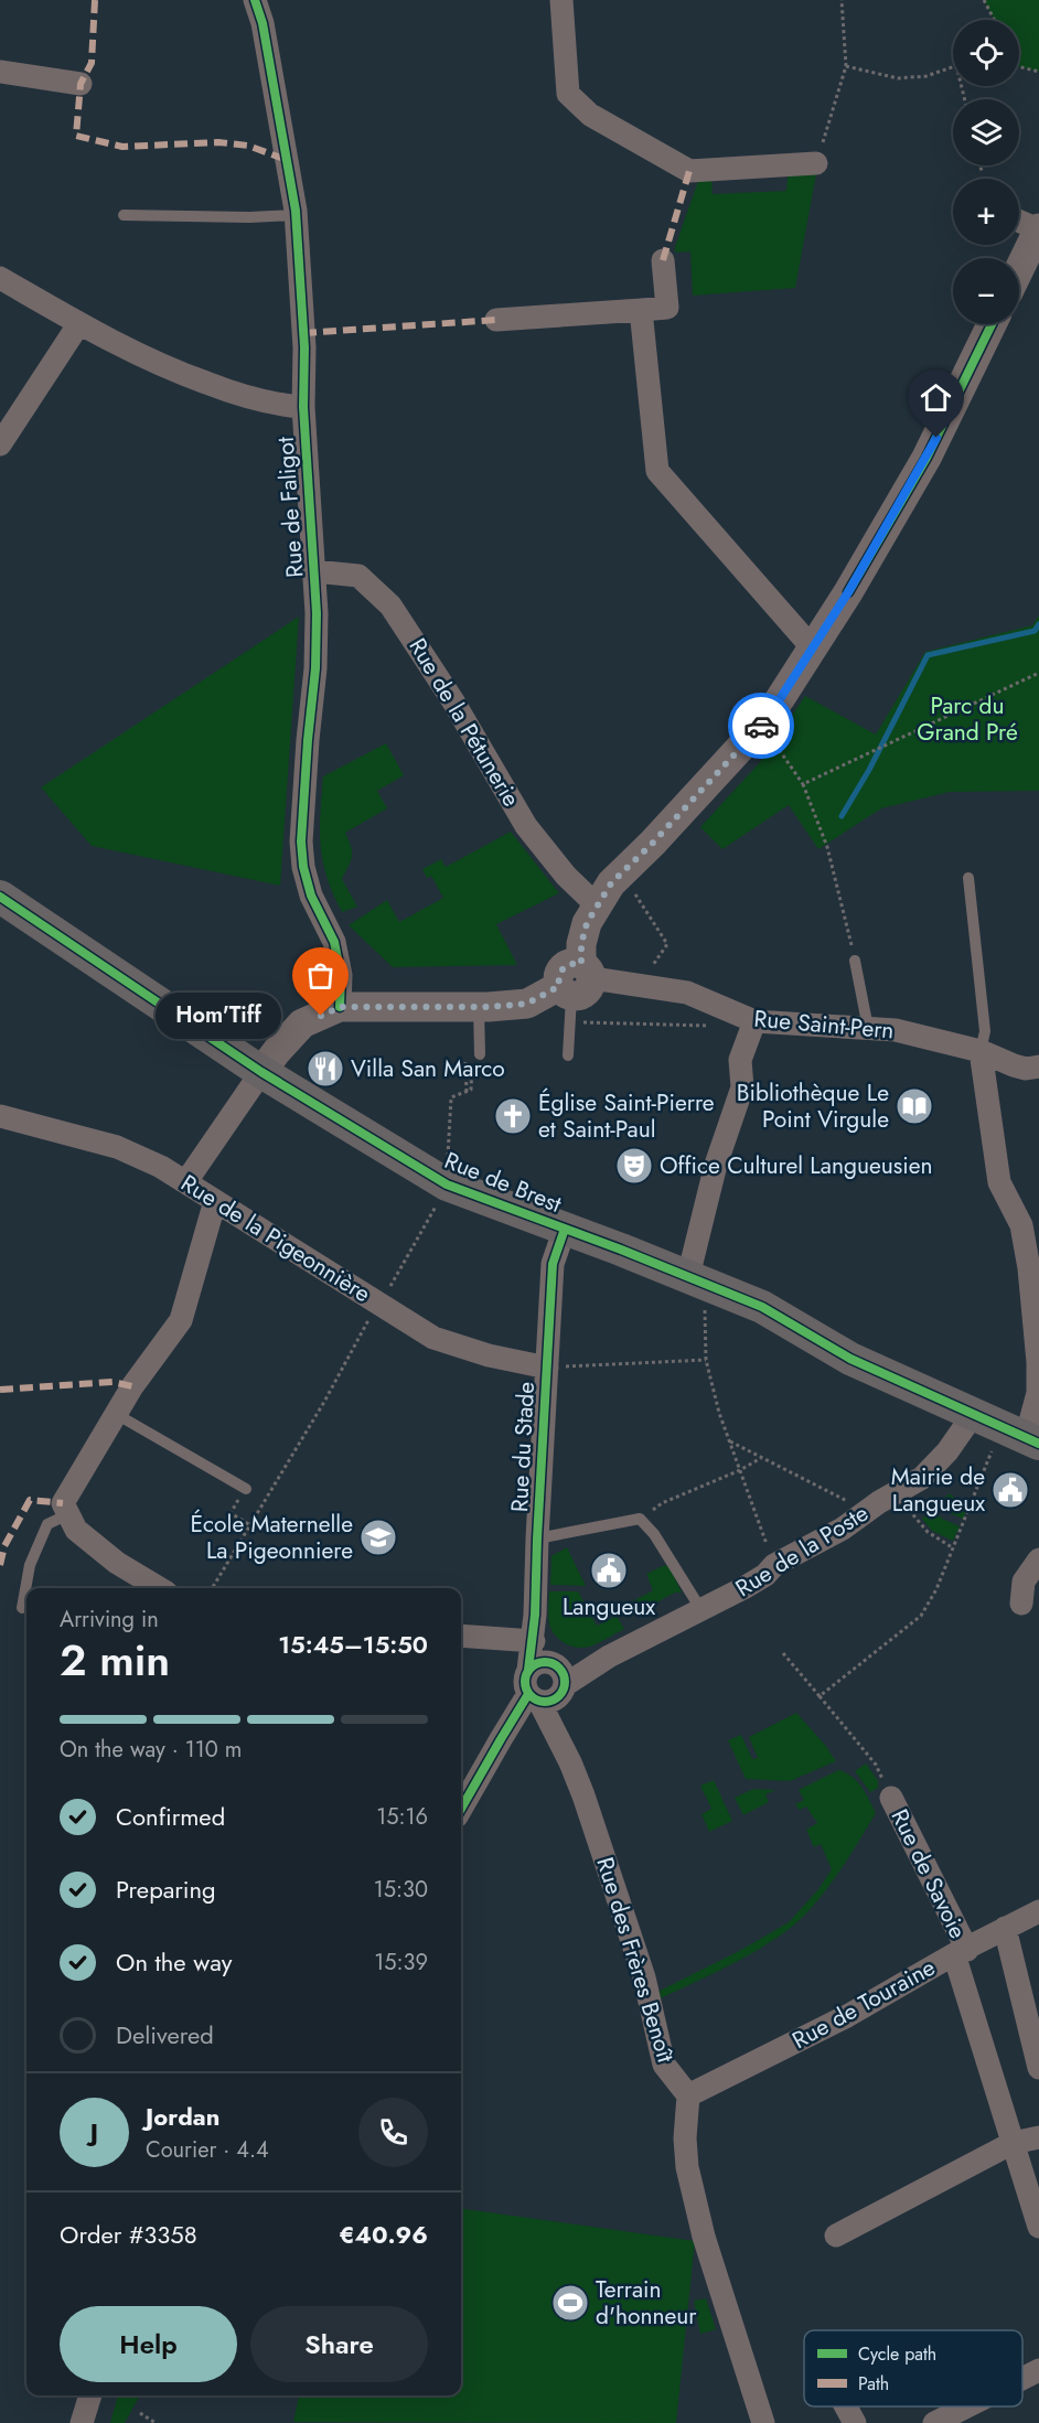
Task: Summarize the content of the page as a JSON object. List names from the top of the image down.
{
  "streets": {
    "main road": ["Rue de Brest"],
    "street": [
      "Rue de Faligot",
      "Rue de la Pétunerie",
      "Rue Saint-Pern",
      "Rue de la Pigeonnière",
      "Rue du Stade",
      "Rue de la Poste",
      "Rue de Savoie",
      "Rue des Frères Benoît",
      "Rue de Touraine"
    ]
  },
  "crossings": [
    ["Rue de Faligot", "Rue de la Pétunerie"],
    ["Rue Saint-Pern", "Rue de la Poste"],
    ["Rue de Brest", "Rue du Stade"],
    ["Rue de Brest", "Rue de la Poste"],
    ["Rue de la Pigeonnière", "Rue du Stade"],
    ["Rue du Stade", "Rue de la Poste"],
    ["Rue du Stade", "Rue des Frères Benoît"],
    ["Rue de la Poste", "Rue des Frères Benoît"],
    ["Rue de Savoie", "Rue de Touraine"],
    ["Rue des Frères Benoît", "Rue de Touraine"]
  ],
  "parks": ["Parc du Grand Pré"],
  "places": {
    "other": ["Hom'Tiff"],
    "restaurant": ["Villa San Marco"],
    "library": ["Bibliothèque Le Point Virgule"],
    "church": ["Église Saint-Pierre et Saint-Paul"],
    "theatre": ["Office Culturel Langueusien"],
    "public building": ["Mairie de Langueux", "Langueux"],
    "school or university": ["École Maternelle La Pigeonniere"],
    "sports": ["Terrain d'honneur"]
  },
  "legend": ["Cycle path", "Path"],
  "page": {
    "map_buttons": ["+", "−"],
    "bubble": "Hom'Tiff",
    "heading": ["2 min", "Arriving in", "15:45–15:50"],
    "panel": [
      "Jordan",
      "Courier · 4.4",
      "Order #3358",
      "€40.96"
    ],
    "bar": "On the way · 110 m",
    "list": [
      ["Confirmed", "15:16"],
      ["Preparing", "15:30"],
      ["On the way", "15:39"],
      "Delivered"
    ],
    "round": "J",
    "buttons": ["Help", "Share"]
  }
}
